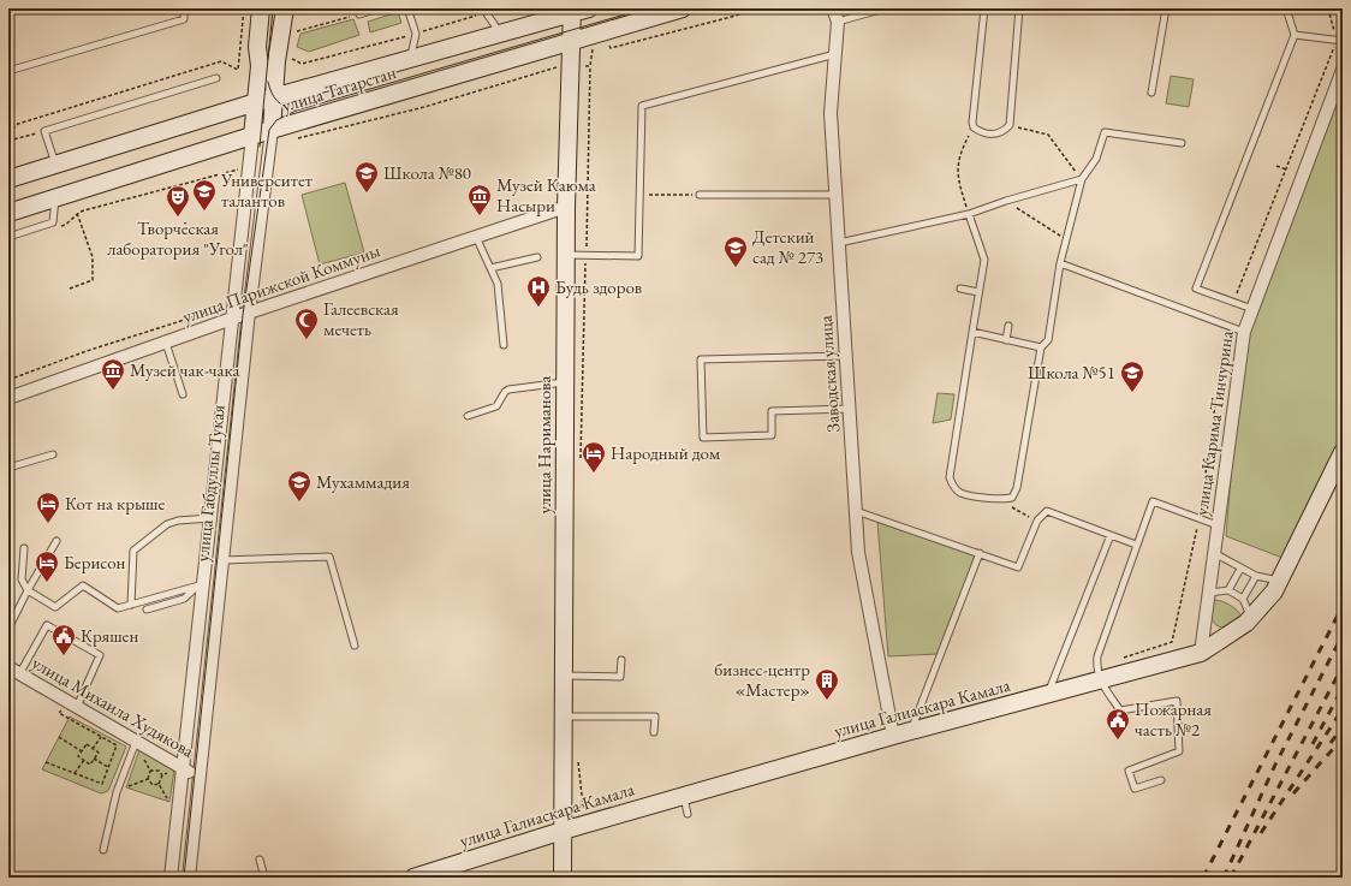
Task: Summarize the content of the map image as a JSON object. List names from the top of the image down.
{
  "streets": {
    "main road": [
      "улица Татарстан",
      "улица Нариманова",
      "улица Габдуллы Тукая",
      "улица Галиаскара Камала"
    ],
    "street": [
      "улица Парижской Коммуны",
      "Заводская улица",
      "улица Карима Тинчурина",
      "улица Михаила Худякова"
    ]
  },
  "crossings": [
    ["улица Татарстан", "улица Нариманова"],
    ["улица Татарстан", "улица Габдуллы Тукая"],
    ["улица Парижской Коммуны", "улица Нариманова"],
    ["улица Парижской Коммуны", "улица Габдуллы Тукая"],
    ["Заводская улица", "улица Галиаскара Камала"],
    ["улица Карима Тинчурина", "улица Галиаскара Камала"],
    ["улица Нариманова", "улица Галиаскара Камала"],
    ["улица Габдуллы Тукая", "улица Михаила Худякова"]
  ],
  "places": {
    "school or university": [
      "Школа №80",
      "Университет талантов",
      "Детский сад № 273",
      "Школа №51",
      "Мухаммадия"
    ],
    "museum": ["Музей Каюма Насыри", "Музей чак-чака"],
    "theatre": ["Творческая лаборатория \"Угол\""],
    "hospital": ["Будь здоров"],
    "mosque": ["Галеевская мечеть"],
    "hotel": ["Народный дом", "Кот на крыше", "Берисон"],
    "public building": ["Кряшен", "Пожарная часть №2"],
    "building": ["бизнес-центр «Мастер»"]
  }
}
